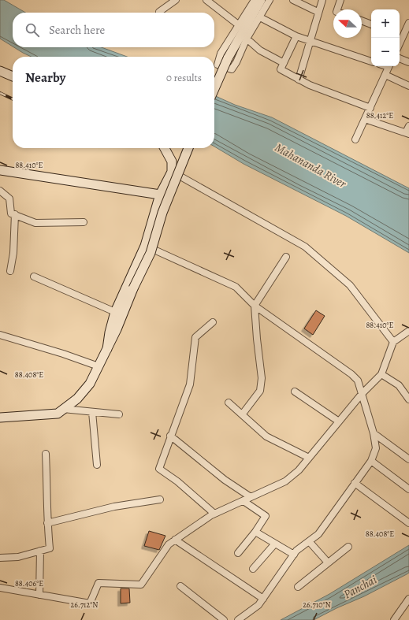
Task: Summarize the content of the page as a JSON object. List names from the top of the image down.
{
  "water": ["Mahananda River", "Panchai"],
  "north": "left",
  "page": {
    "map_buttons": ["+", "−"],
    "search": "Search here",
    "heading": ["Nearby", "0 results"]
  },
  "coordinates": [
    "88.412°E",
    "88.410°E",
    "88.408°E",
    "88.406°E",
    "26.712°N",
    "26.710°N"
  ]
}
